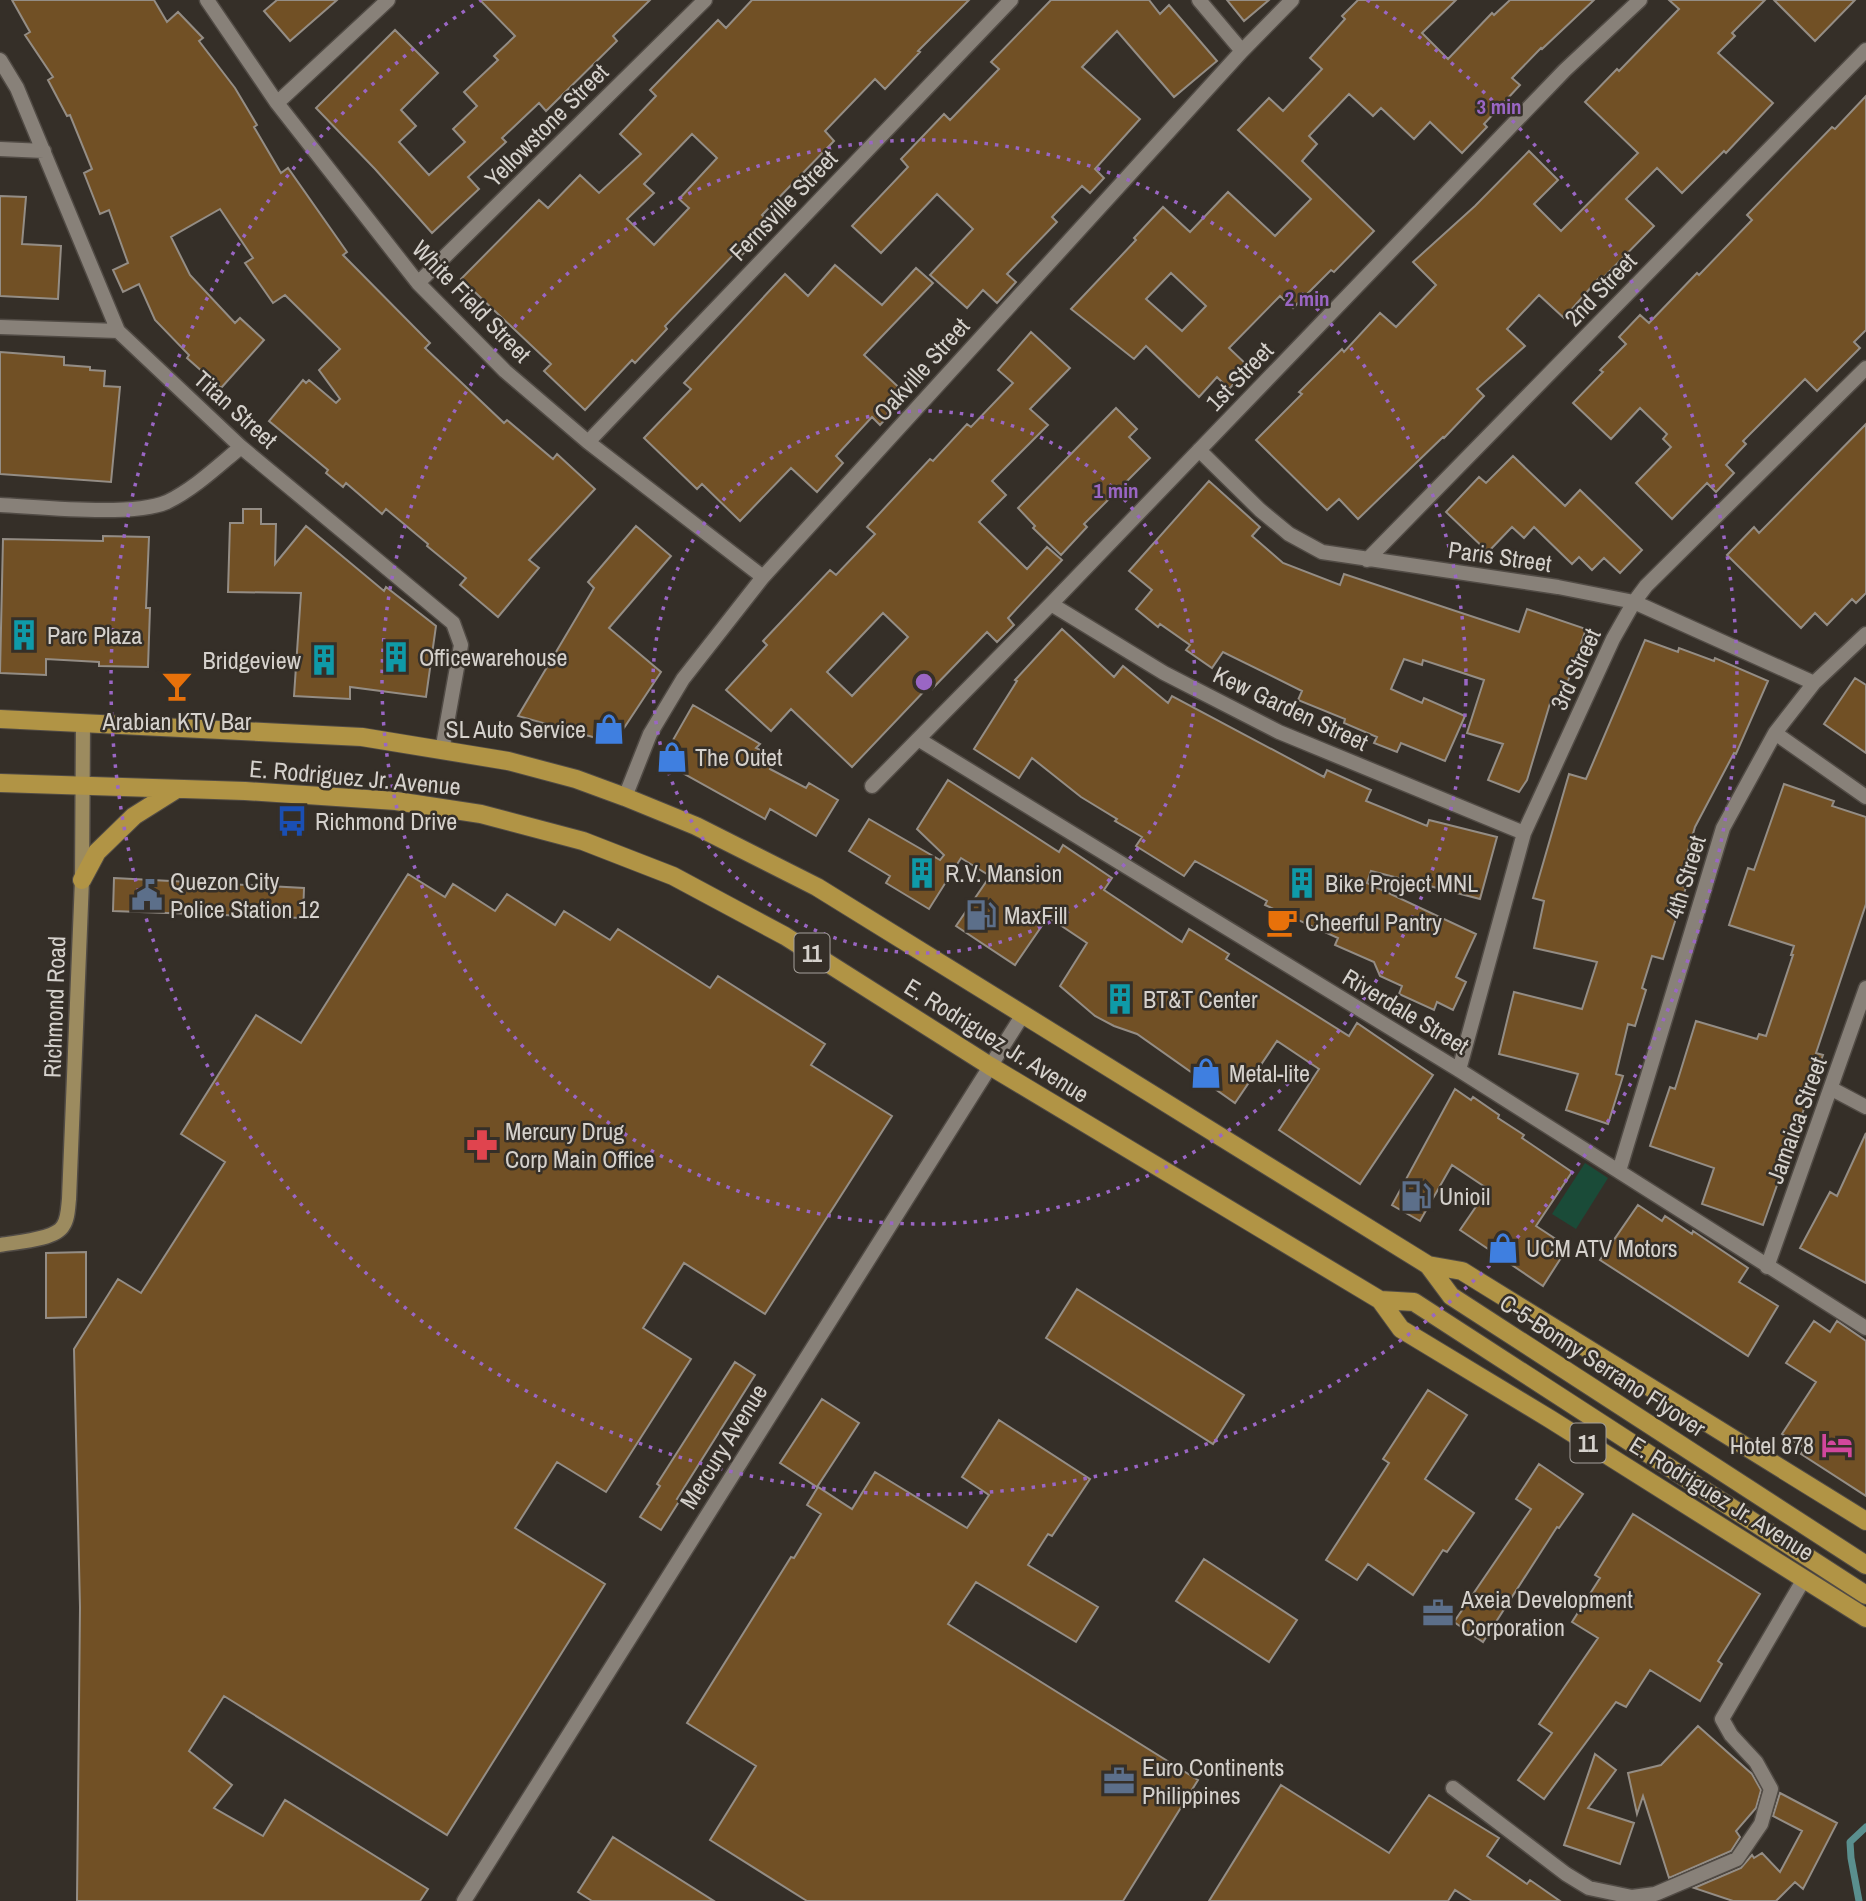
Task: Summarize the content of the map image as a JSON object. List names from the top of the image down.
{
  "streets": {
    "main road": ["E. Rodriguez Jr. Avenue", "11", "C-5-Bonny Serrano Flyover"],
    "street": [
      "Yellowstone Street",
      "Fernsville Street",
      "2nd Street",
      "White Field Street",
      "Oakville Street",
      "1st Street",
      "Titan Street",
      "Paris Street",
      "3rd Street",
      "Kew Garden Street",
      "4th Street",
      "Richmond Road",
      "Riverdale Street",
      "Jamaica Street",
      "Mercury Avenue"
    ]
  },
  "crossings": [
    ["Yellowstone Street", "White Field Street"],
    ["Fernsville Street", "White Field Street"],
    ["2nd Street", "Paris Street"],
    ["White Field Street", "Oakville Street"],
    ["Oakville Street", "E. Rodriguez Jr. Avenue"],
    ["1st Street", "Paris Street"],
    ["1st Street", "Kew Garden Street"],
    ["1st Street", "Riverdale Street"],
    ["Titan Street", "E. Rodriguez Jr. Avenue"],
    ["Paris Street", "3rd Street"],
    ["Paris Street", "4th Street"],
    ["3rd Street", "Kew Garden Street"],
    ["3rd Street", "Riverdale Street"],
    ["E. Rodriguez Jr. Avenue", "Richmond Road"],
    ["E. Rodriguez Jr. Avenue", "C-5-Bonny Serrano Flyover"],
    ["E. Rodriguez Jr. Avenue", "Mercury Avenue"],
    ["4th Street", "Riverdale Street"],
    ["Riverdale Street", "Jamaica Street"]
  ],
  "places": {
    "building": [
      "Parc Plaza",
      "Officewarehouse",
      "Bridgeview",
      "R.V. Mansion",
      "Bike Project MNL",
      "BT&T Center"
    ],
    "bar": ["Arabian KTV Bar"],
    "shop": [
      "SL Auto Service",
      "The Outet",
      "Metal-lite",
      "UCM ATV Motors"
    ],
    "bus stop": ["Richmond Drive"],
    "public building": ["Quezon City Police Station 12"],
    "fuel station": ["MaxFill", "Unioil"],
    "cafe": ["Cheerful Pantry"],
    "pharmacy": ["Mercury Drug Corp Main Office"],
    "hotel": ["Hotel 878"],
    "office": ["Axeia Development Corporation", "Euro Continents Philippines"]
  },
  "rings": ["3 min", "2 min", "1 min"]
}
